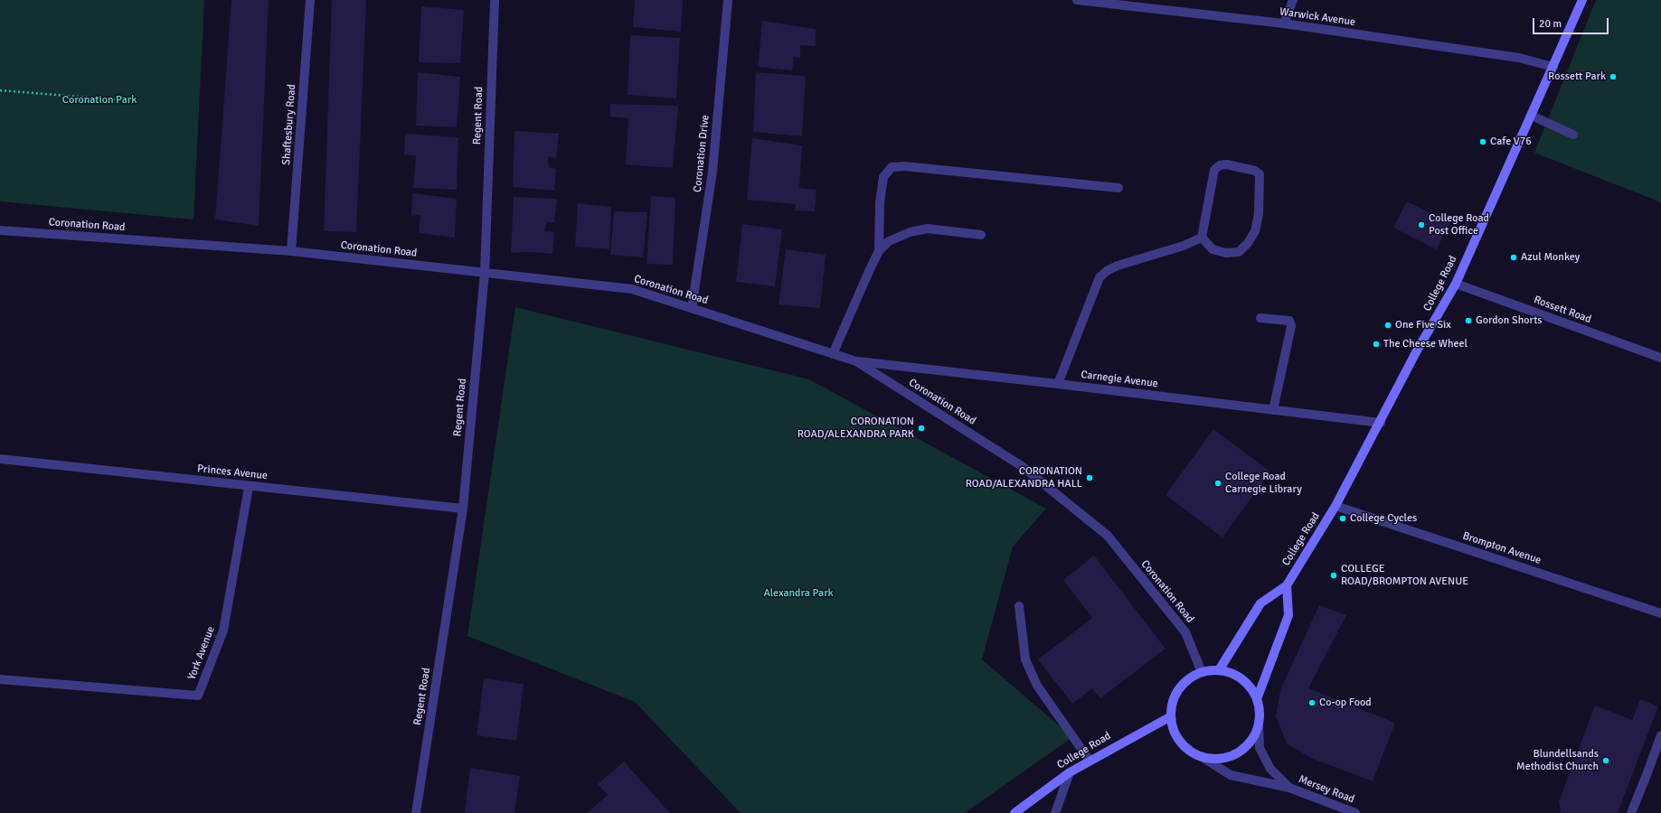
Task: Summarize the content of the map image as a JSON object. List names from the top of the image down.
{
  "streets": {
    "street": [
      "Warwick Avenue",
      "Regent Road",
      "Shaftesbury Road",
      "Coronation Drive",
      "Coronation Road",
      "College Road",
      "Rossett Road",
      "Carnegie Avenue",
      "Princes Avenue",
      "Brompton Avenue",
      "York Avenue",
      "Mersey Road"
    ]
  },
  "crossings": [
    ["Warwick Avenue", "College Road"],
    ["Regent Road", "Coronation Road"],
    ["Regent Road", "Princes Avenue"],
    ["Shaftesbury Road", "Coronation Road"],
    ["Coronation Drive", "Coronation Road"],
    ["Coronation Road", "College Road"],
    ["Coronation Road", "Carnegie Avenue"],
    ["Coronation Road", "Mersey Road"],
    ["College Road", "Rossett Road"],
    ["College Road", "Carnegie Avenue"],
    ["College Road", "Brompton Avenue"],
    ["College Road", "Mersey Road"],
    ["Princes Avenue", "York Avenue"]
  ],
  "parks": ["Coronation Park", "Alexandra Park"],
  "places": [
    "Rossett Park",
    "Cafe V76",
    "College Road Post Office",
    "Azul Monkey",
    "Gordon Shorts",
    "One Five Six",
    "The Cheese Wheel",
    "CORONATION ROAD/ALEXANDRA PARK",
    "CORONATION ROAD/ALEXANDRA HALL",
    "College Road Carnegie Library",
    "College Cycles",
    "COLLEGE ROAD/BROMPTON AVENUE",
    "Co-op Food",
    "Blundellsands Methodist Church"
  ],
  "scale_bar": "20 m"
}
